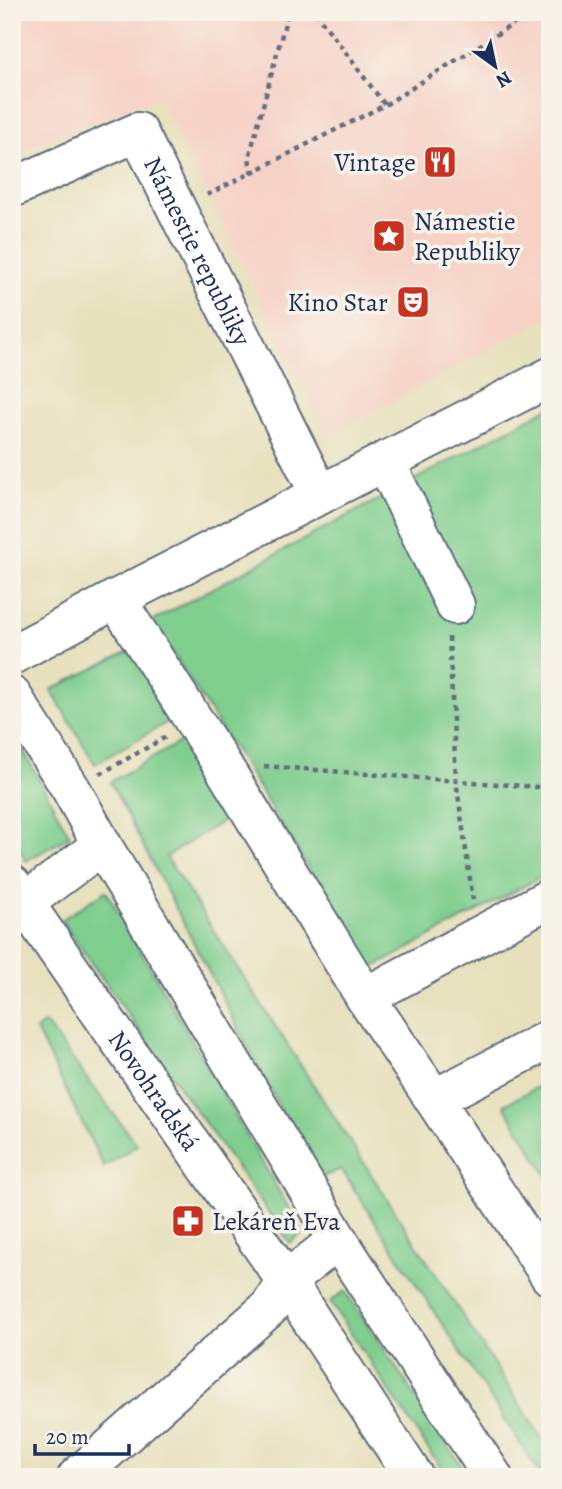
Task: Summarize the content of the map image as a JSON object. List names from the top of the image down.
{
  "streets": {
    "street": ["Námestie republiky", "Novohradská"]
  },
  "places": {
    "restaurant": ["Vintage"],
    "place": ["Námestie Republiky"],
    "theatre": ["Kino Star"],
    "pharmacy": ["Lekáreň Eva"]
  },
  "scale_bar": "20 m",
  "north": "bottom right"
}
